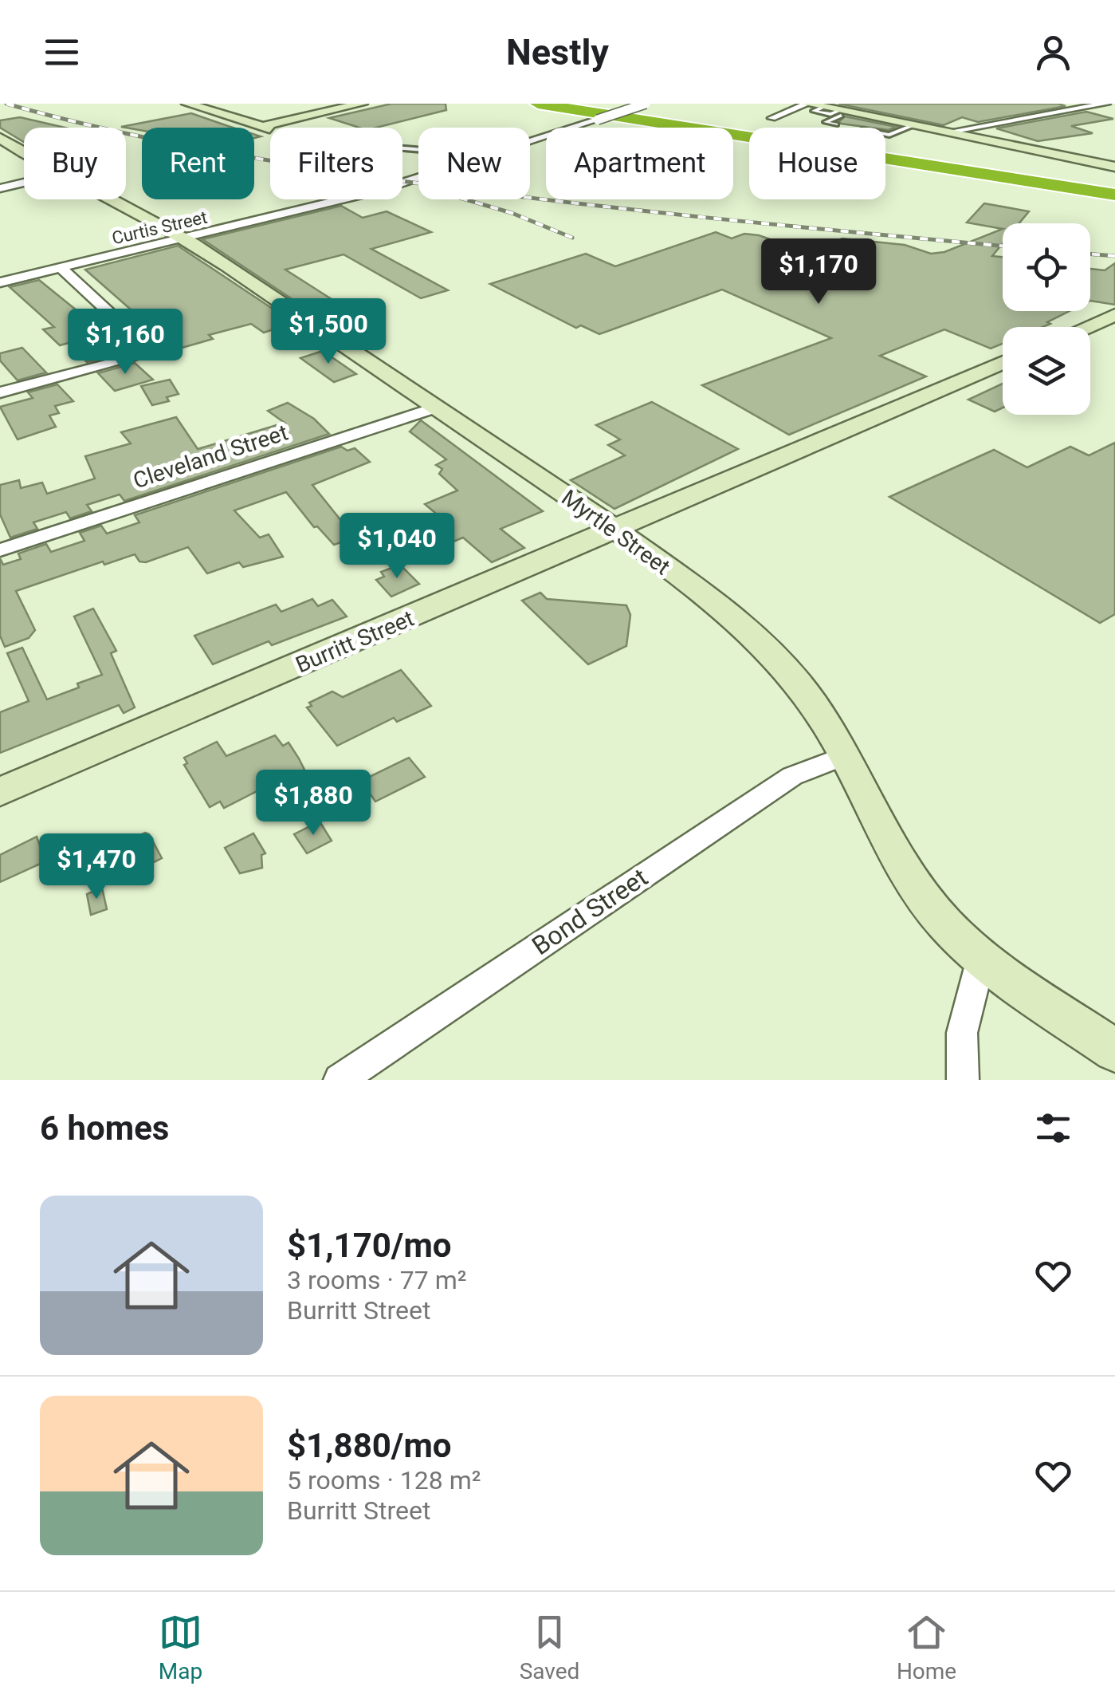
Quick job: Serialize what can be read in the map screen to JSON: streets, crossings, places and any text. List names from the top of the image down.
{
  "streets": {
    "street": [
      "Curtis Street",
      "Cleveland Street",
      "Myrtle Street",
      "Burritt Street",
      "Bond Street"
    ]
  },
  "crossings": [
    ["Curtis Street", "Myrtle Street"],
    ["Cleveland Street", "Myrtle Street"],
    ["Myrtle Street", "Burritt Street"],
    ["Myrtle Street", "Bond Street"]
  ],
  "page": {
    "header": "Nestly",
    "chip": [
      "Buy",
      "Rent",
      "Filters",
      "New",
      "Apartment",
      "House"
    ],
    "price": [
      "$1,170",
      "$1,500",
      "$1,160",
      "$1,040",
      "$1,880",
      "$1,470"
    ],
    "heading": "6 homes",
    "list": [
      {
        "name": "$1,170/mo",
        "note": "3 rooms · 77 m² · Burritt Street"
      },
      {
        "name": "$1,880/mo",
        "note": "5 rooms · 128 m² · Burritt Street"
      }
    ],
    "tabs": ["Map", "Saved", "Home"]
  }
}
